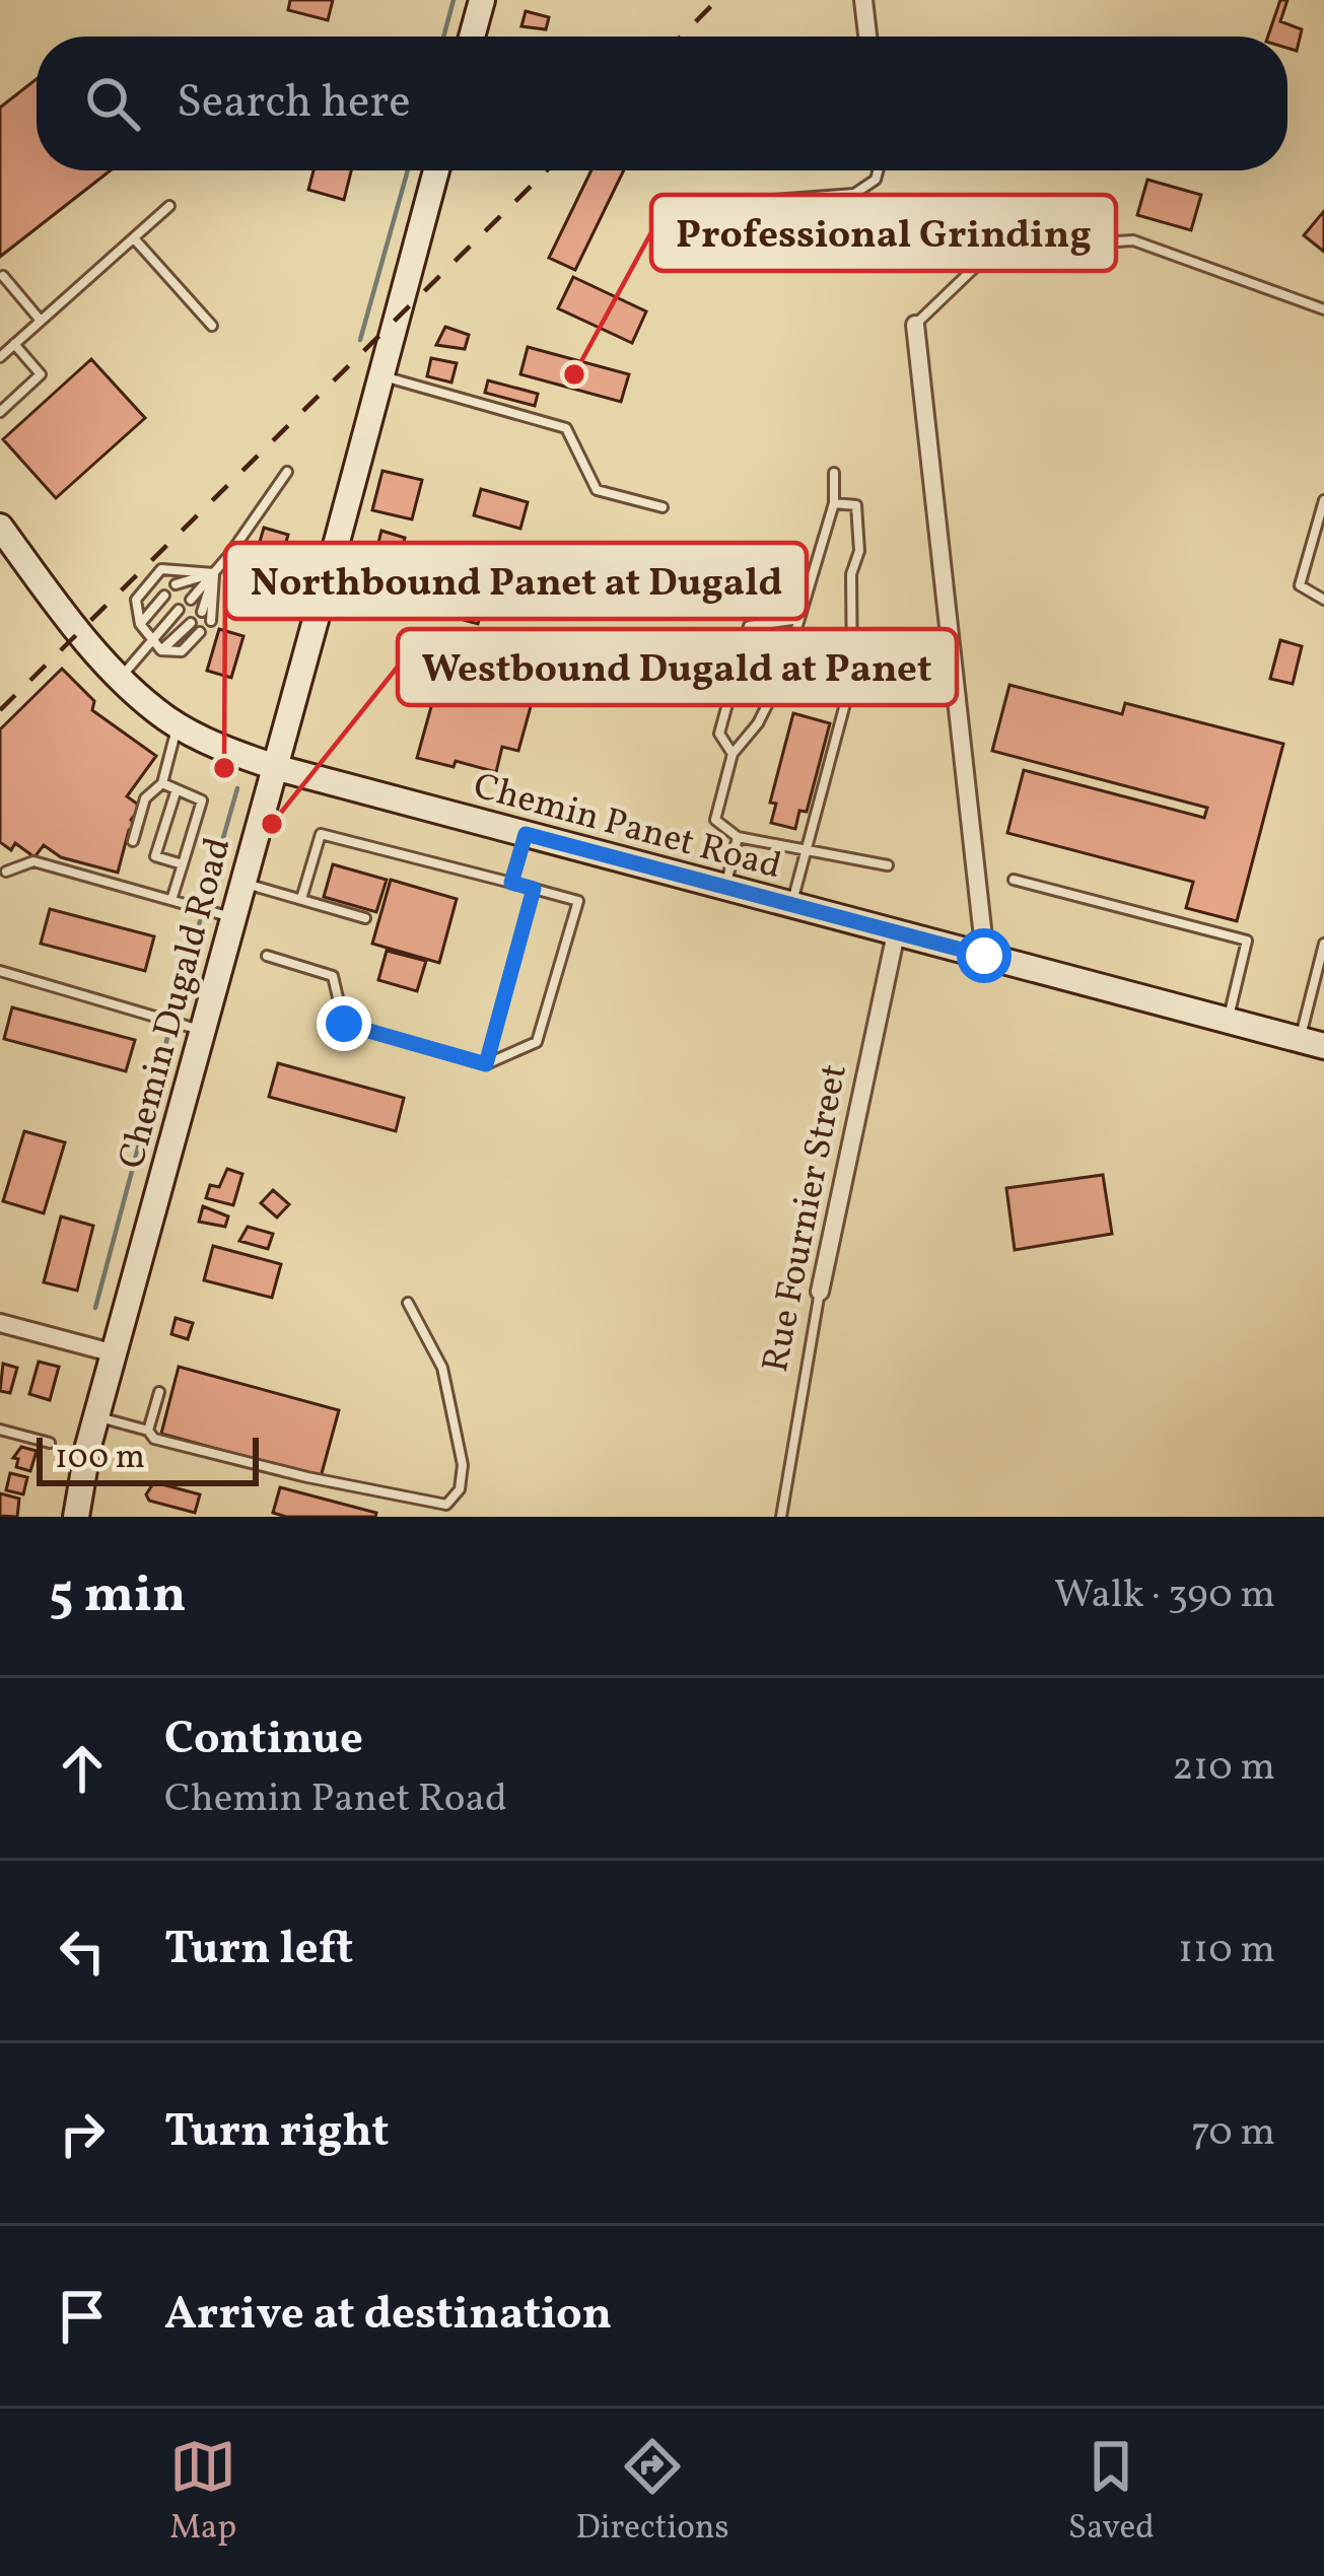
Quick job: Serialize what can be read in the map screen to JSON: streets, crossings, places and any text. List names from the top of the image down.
{
  "streets": {
    "street": ["Chemin Panet Road", "Chemin Dugald Road", "Rue Fournier Street"]
  },
  "crossings": [
    ["Chemin Panet Road", "Chemin Dugald Road"],
    ["Chemin Panet Road", "Rue Fournier Street"]
  ],
  "places": ["Professional Grinding", "Northbound Panet at Dugald", "Westbound Dugald at Panet"],
  "scale_bar": "100 m",
  "page": {
    "search": "Search here",
    "scale": "100 m",
    "heading": ["5 min", "Walk · 390 m"],
    "list": [
      ["Continue", "Chemin Panet Road", "210 m"],
      ["Turn left", "110 m"],
      ["Turn right", "70 m"],
      "Arrive at destination"
    ],
    "nav": ["Map", "Directions", "Saved"]
  }
}
